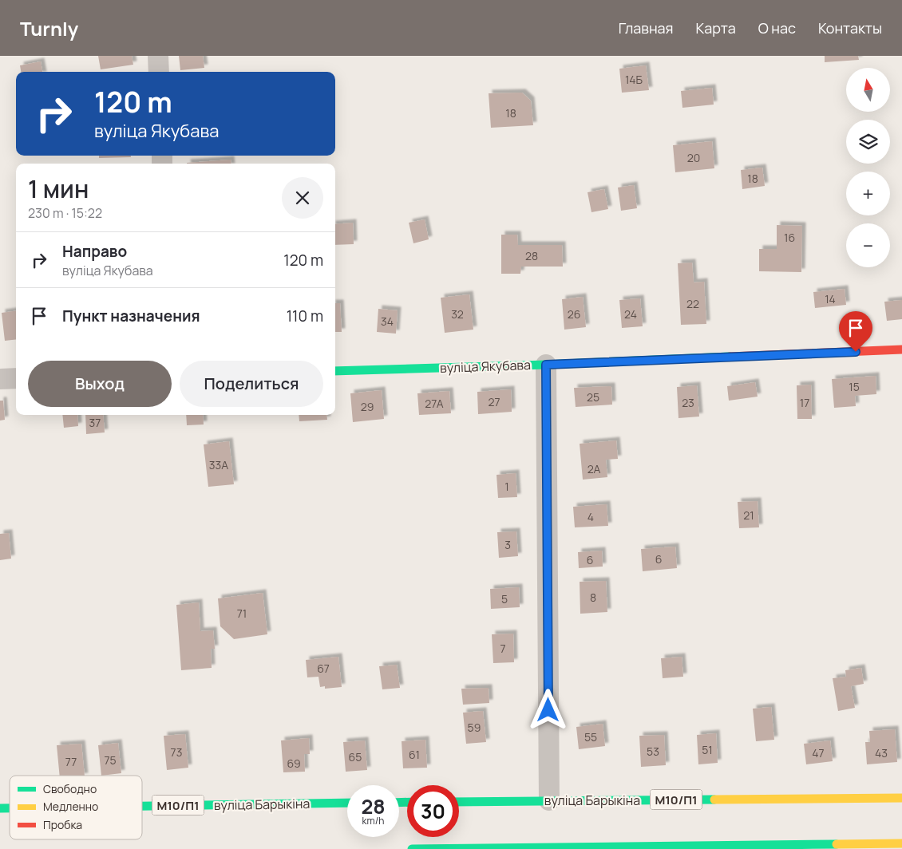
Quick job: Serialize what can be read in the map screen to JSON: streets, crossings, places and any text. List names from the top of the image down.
{
  "streets": {
    "main road": ["вуліца Якубава", "М10/П1", "вуліца Барыкіна"]
  },
  "house_numbers": [
    "14Б",
    "18",
    "20",
    "18",
    "16",
    "28",
    "14",
    "22",
    "32",
    "26",
    "24",
    "34",
    "15",
    "25",
    "27",
    "23",
    "17",
    "27А",
    "29",
    "37",
    "33А",
    "2А",
    "1",
    "21",
    "4",
    "3",
    "6",
    "6",
    "8",
    "5",
    "71",
    "7",
    "67",
    "59",
    "55",
    "51",
    "53",
    "73",
    "47",
    "43",
    "61",
    "65",
    "75",
    "77",
    "69"
  ],
  "legend": ["Свободно", "Медленно", "Пробка"],
  "north": "top",
  "page": {
    "header": "Turnly",
    "nav": [
      "Главная",
      "Карта",
      "О нас",
      "Контакты"
    ],
    "map_buttons": ["+", "−"],
    "turn": ["120 m", "вуліца Якубава"],
    "heading": ["1 мин", "230 m · 15:22"],
    "list": [
      {
        "name": "Направо",
        "note": "вуліца Якубава",
        "value": "120 m"
      },
      {
        "name": "Пункт назначения",
        "value": "110 m"
      }
    ],
    "buttons": ["Выход", "Поделиться"],
    "speed": "28 km/h",
    "limit": "30"
  }
}
